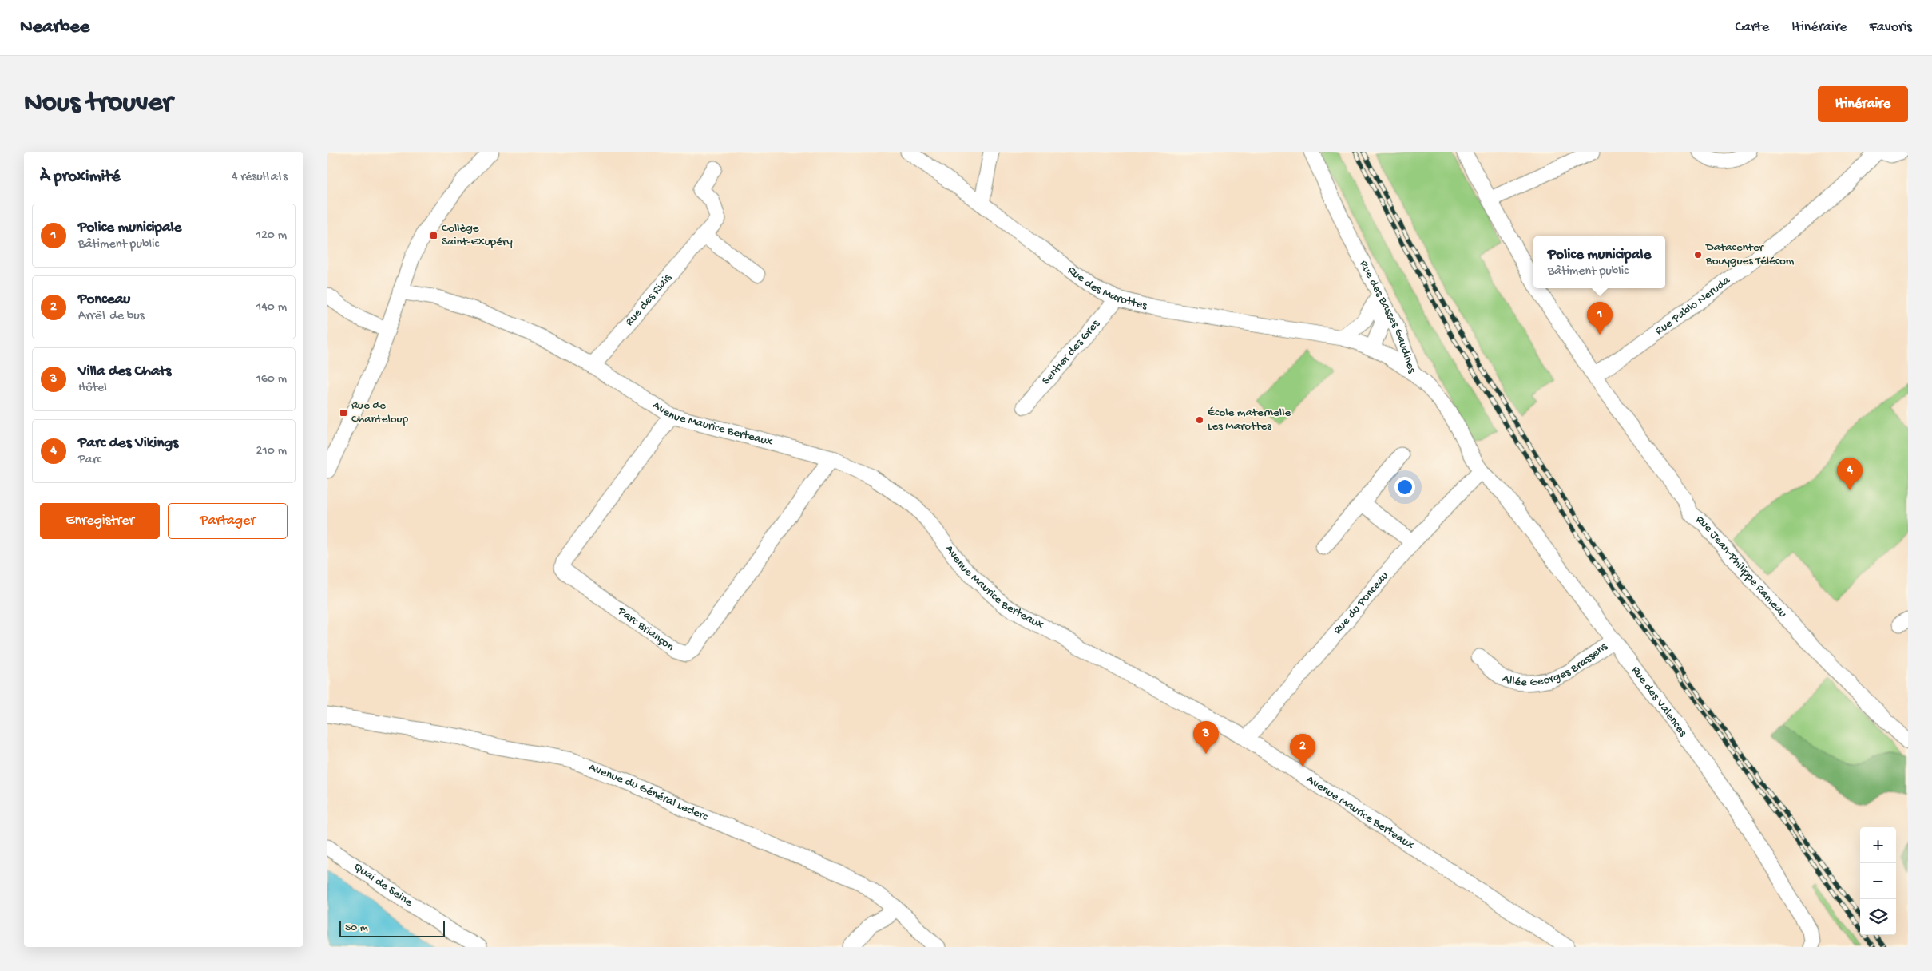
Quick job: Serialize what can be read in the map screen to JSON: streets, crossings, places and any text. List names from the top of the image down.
{
  "streets": {
    "street": [
      "Rue des Marottes",
      "Rue des Riais",
      "Rue Pablo Neruda",
      "Rue des Basses Gaudines",
      "Sentier des Gres",
      "Avenue Maurice Berteaux",
      "Rue Jean-Philippe Rameau",
      "Rue du Ponceau",
      "Parc Briançon",
      "Allée Georges Brassens",
      "Rue des Valences",
      "Avenue du Général Leclerc",
      "Quai de Seine"
    ]
  },
  "crossings": [
    ["Rue des Marottes", "Rue des Basses Gaudines"],
    ["Rue des Marottes", "Sentier des Gres"],
    ["Rue des Riais", "Avenue Maurice Berteaux"],
    ["Rue Pablo Neruda", "Rue Jean-Philippe Rameau"],
    ["Rue des Basses Gaudines", "Rue du Ponceau"],
    ["Rue des Basses Gaudines", "Rue des Valences"],
    ["Avenue Maurice Berteaux", "Rue du Ponceau"],
    ["Avenue Maurice Berteaux", "Parc Briançon"],
    ["Rue du Ponceau", "Rue des Valences"],
    ["Allée Georges Brassens", "Rue des Valences"]
  ],
  "places": {
    "transit": ["Collège Saint-Exupéry", "Rue de Chanteloup"],
    "other": ["Datacenter Bouygues Télécom", "École maternelle Les Marottes"]
  },
  "scale_bar": "50 m",
  "page": {
    "header": "Nearbee",
    "nav": ["Carte", "Itinéraire", "Favoris"],
    "buttons": [
      "Itinéraire",
      ["Enregistrer", "Partager"]
    ],
    "title": "Nous trouver",
    "heading": ["À proximité", "4 résultats"],
    "list": [
      {
        "mark": "1",
        "name": "Police municipale",
        "note": "Bâtiment public",
        "value": "120 m"
      },
      {
        "mark": "2",
        "name": "Ponceau",
        "note": "Arrêt de bus",
        "value": "140 m"
      },
      {
        "mark": "3",
        "name": "Villa des Chats",
        "note": "Hôtel",
        "value": "160 m"
      },
      {
        "mark": "4",
        "name": "Parc des Vikings",
        "note": "Parc",
        "value": "210 m"
      }
    ],
    "popup": ["Police municipale", "Bâtiment public"],
    "pins": [
      "1",
      "4",
      "3",
      "2"
    ],
    "map_buttons": ["+", "−"],
    "scale": "50 m"
  }
}
